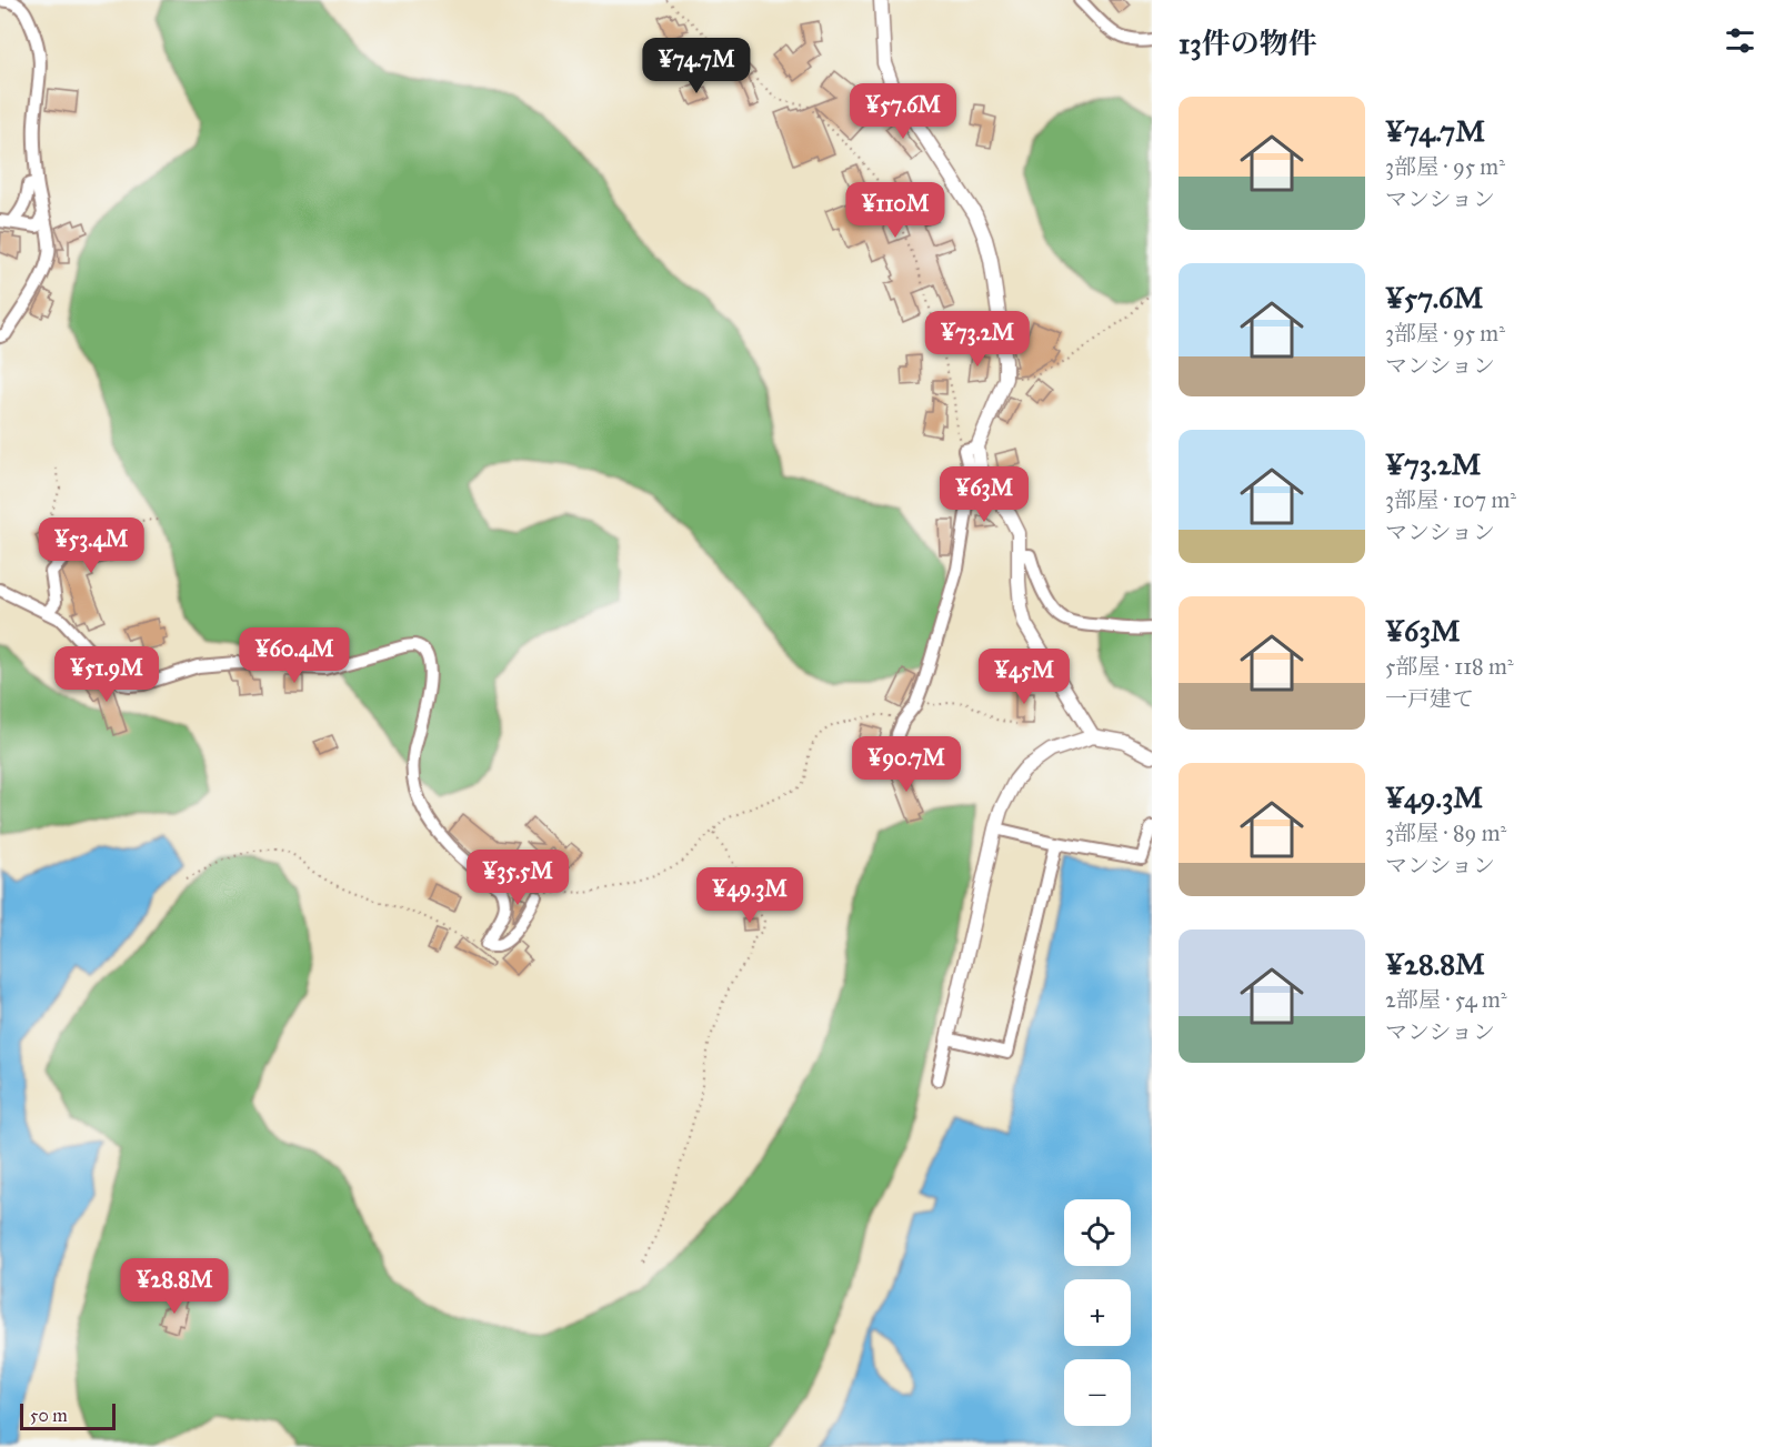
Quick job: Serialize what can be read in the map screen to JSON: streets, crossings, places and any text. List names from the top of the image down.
{
  "scale_bar": "50 m",
  "page": {
    "heading": "13件の物件",
    "price": [
      "¥74.7M",
      "¥57.6M",
      "¥110M",
      "¥73.2M",
      "¥63M",
      "¥53.4M",
      "¥60.4M",
      "¥51.9M",
      "¥45M",
      "¥90.7M",
      "¥35.5M",
      "¥49.3M",
      "¥28.8M"
    ],
    "list": [
      {
        "name": "¥74.7M",
        "note": "3部屋 · 95 m² · マンション"
      },
      {
        "name": "¥57.6M",
        "note": "3部屋 · 95 m² · マンション"
      },
      {
        "name": "¥73.2M",
        "note": "3部屋 · 107 m² · マンション"
      },
      {
        "name": "¥63M",
        "note": "5部屋 · 118 m² · 一戸建て"
      },
      {
        "name": "¥49.3M",
        "note": "3部屋 · 89 m² · マンション"
      },
      {
        "name": "¥28.8M",
        "note": "2部屋 · 54 m² · マンション"
      }
    ],
    "map_buttons": ["+", "−"],
    "scale": "50 m"
  }
}
